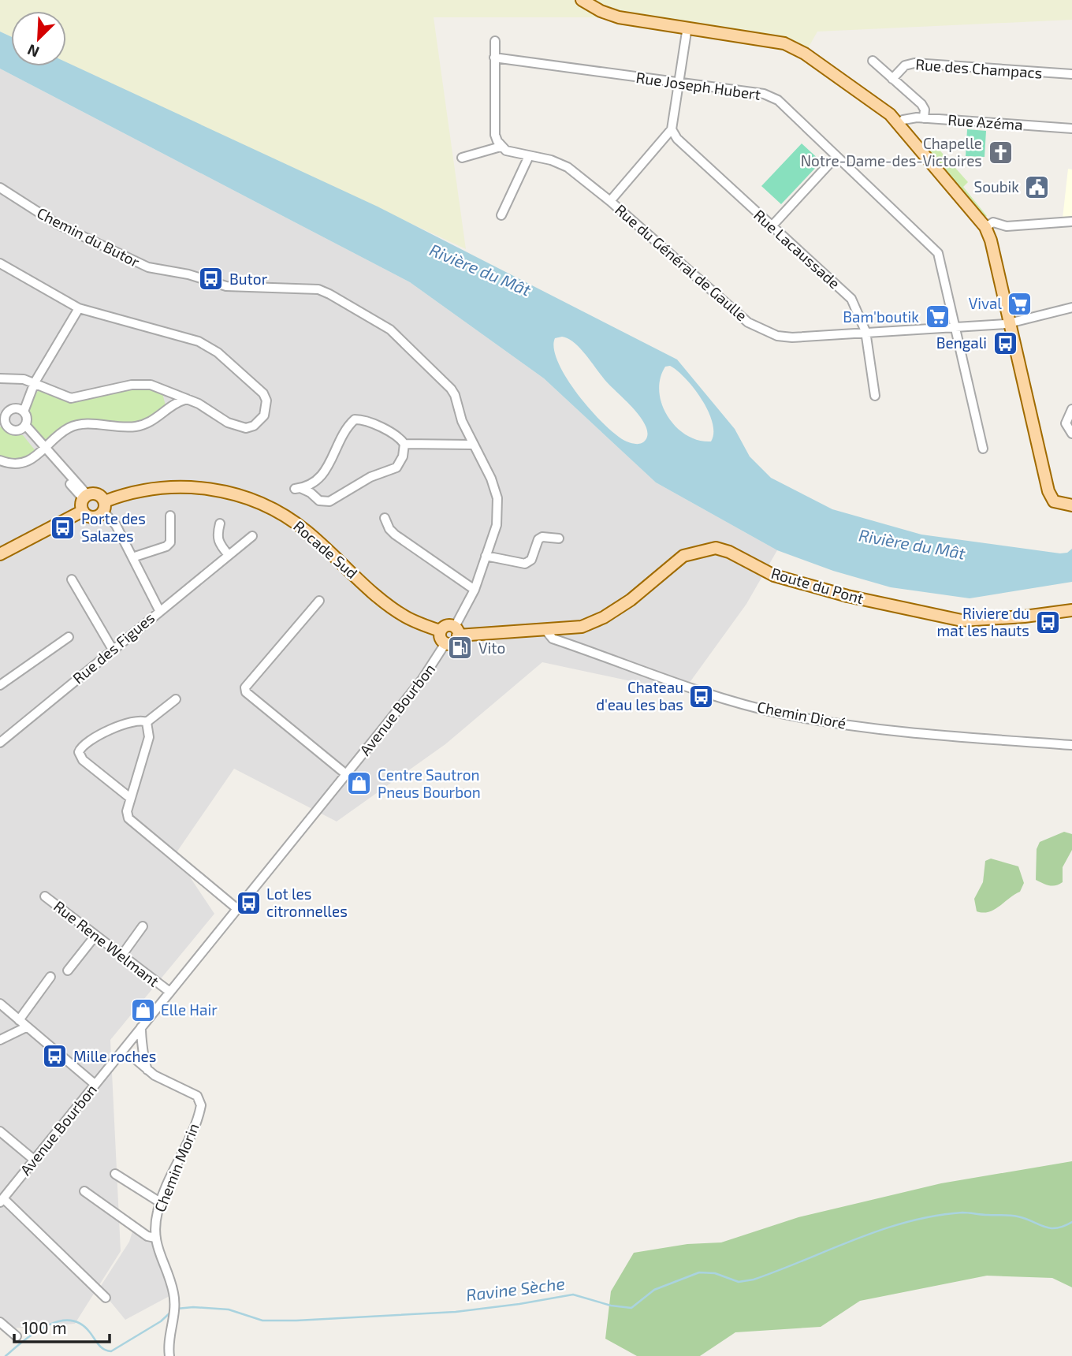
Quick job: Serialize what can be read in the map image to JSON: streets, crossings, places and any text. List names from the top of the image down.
{
  "streets": {
    "main road": ["Rocade Sud", "Route du Pont"],
    "street": [
      "Rue des Champacs",
      "Rue Joseph Hubert",
      "Rue Azéma",
      "Chemin du Butor",
      "Rue Lacaussade",
      "Rue du Général de Gaulle",
      "Rue des Figues",
      "Avenue Bourbon",
      "Chemin Dioré",
      "Rue Rene Welmant",
      "Chemin Morin"
    ]
  },
  "crossings": [
    ["Rue des Champacs", "Rue Azéma"],
    ["Rue Joseph Hubert", "Rue du Général de Gaulle"],
    ["Chemin du Butor", "Rocade Sud"],
    ["Chemin du Butor", "Route du Pont"],
    ["Chemin du Butor", "Avenue Bourbon"],
    ["Rue Lacaussade", "Rue du Général de Gaulle"],
    ["Rocade Sud", "Route du Pont"],
    ["Rocade Sud", "Avenue Bourbon"],
    ["Route du Pont", "Avenue Bourbon"],
    ["Route du Pont", "Chemin Dioré"],
    ["Avenue Bourbon", "Rue Rene Welmant"]
  ],
  "water": ["Rivière du Mât", "Ravine Sèche"],
  "places": {
    "church": ["Chapelle Notre-Dame-des-Victoires"],
    "public building": ["Soubik"],
    "bus stop": [
      "Butor",
      "Bengali",
      "Porte des Salazes",
      "Riviere du mat les hauts",
      "Chateau d'eau les bas",
      "Lot les citronnelles",
      "Mille roches"
    ],
    "supermarket": ["Vival", "Bam'boutik"],
    "fuel station": ["Vito"],
    "shop": ["Centre Sautron Pneus Bourbon", "Elle Hair"]
  },
  "scale_bar": "100 m",
  "north": "bottom left"
}
